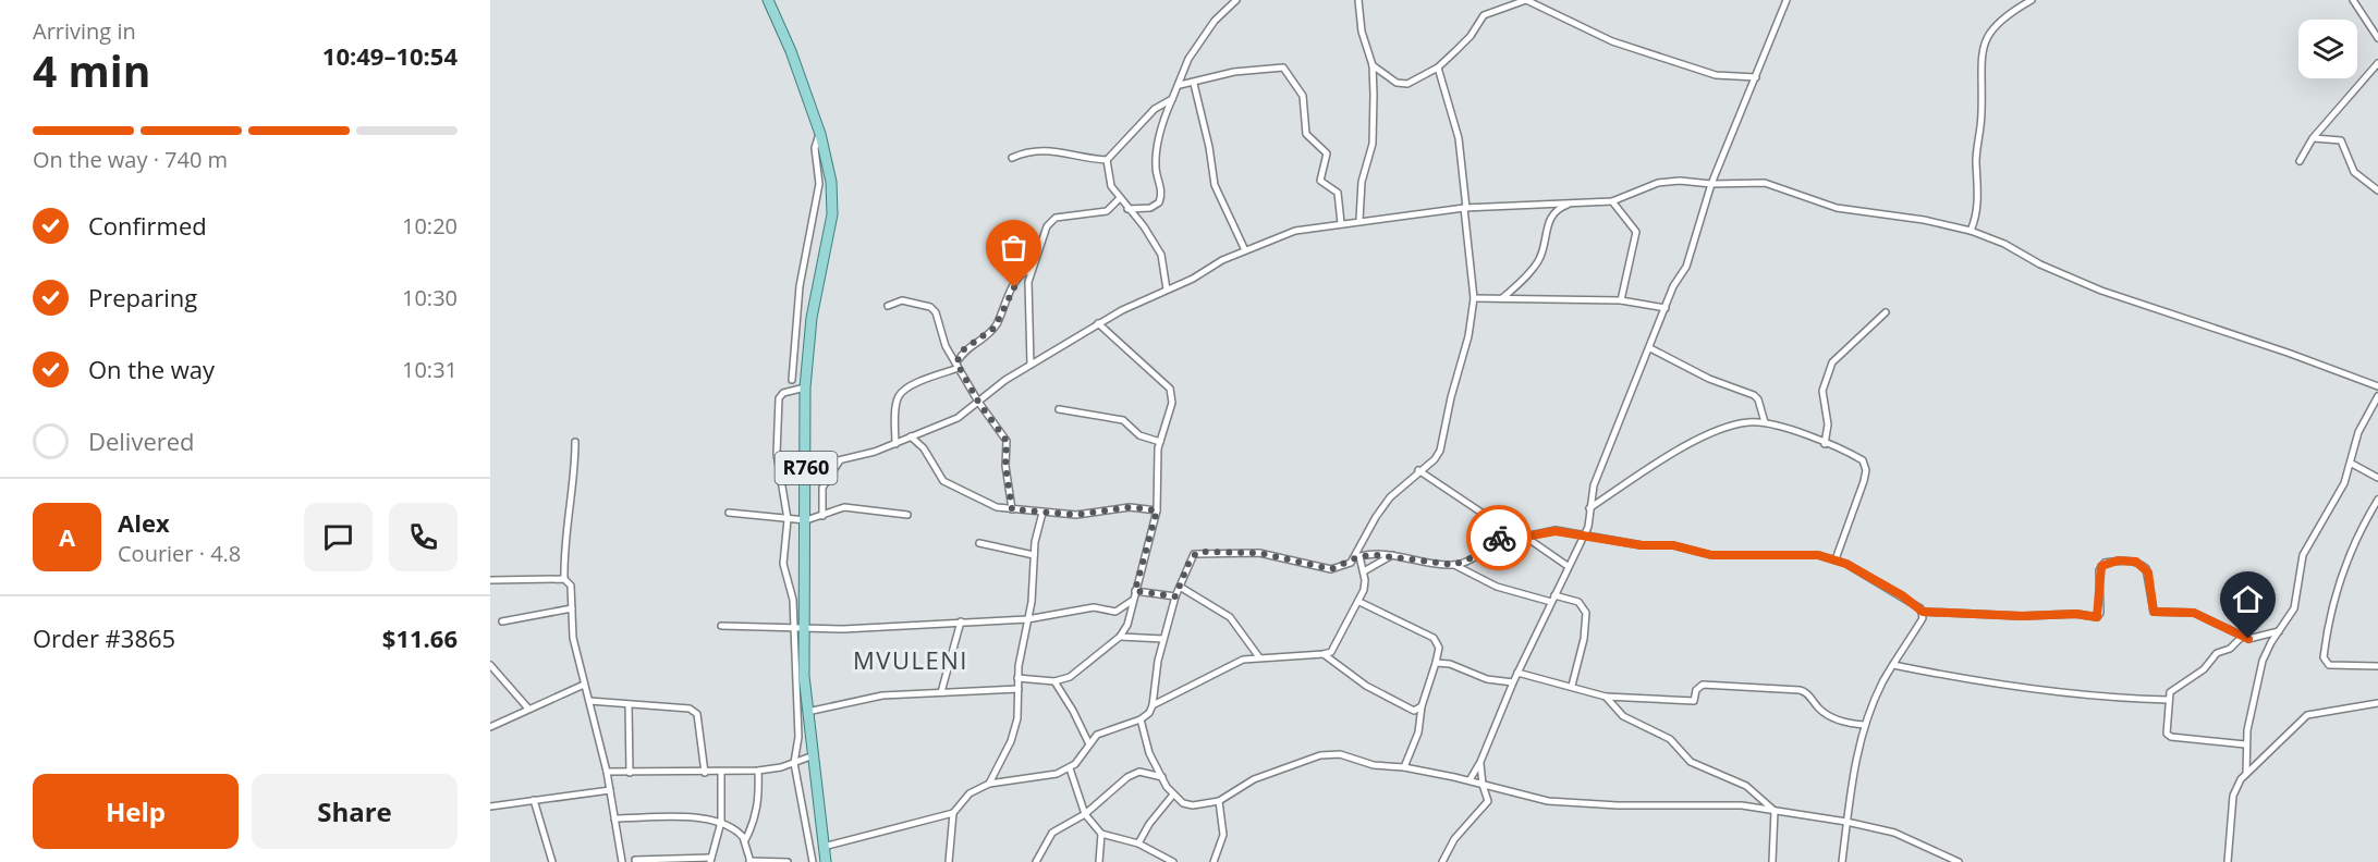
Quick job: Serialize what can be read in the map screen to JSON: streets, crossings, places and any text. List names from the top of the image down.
{
  "streets": {
    "main road": ["R760"]
  },
  "districts": ["MVULENI"],
  "page": {
    "heading": ["4 min", "Arriving in", "10:49–10:54"],
    "panel": [
      "Alex",
      "Courier · 4.8",
      "Order #3865",
      "$11.66"
    ],
    "bar": "On the way · 740 m",
    "list": [
      ["Confirmed", "10:20"],
      ["Preparing", "10:30"],
      ["On the way", "10:31"],
      "Delivered"
    ],
    "round": "A",
    "buttons": ["Help", "Share"]
  }
}
